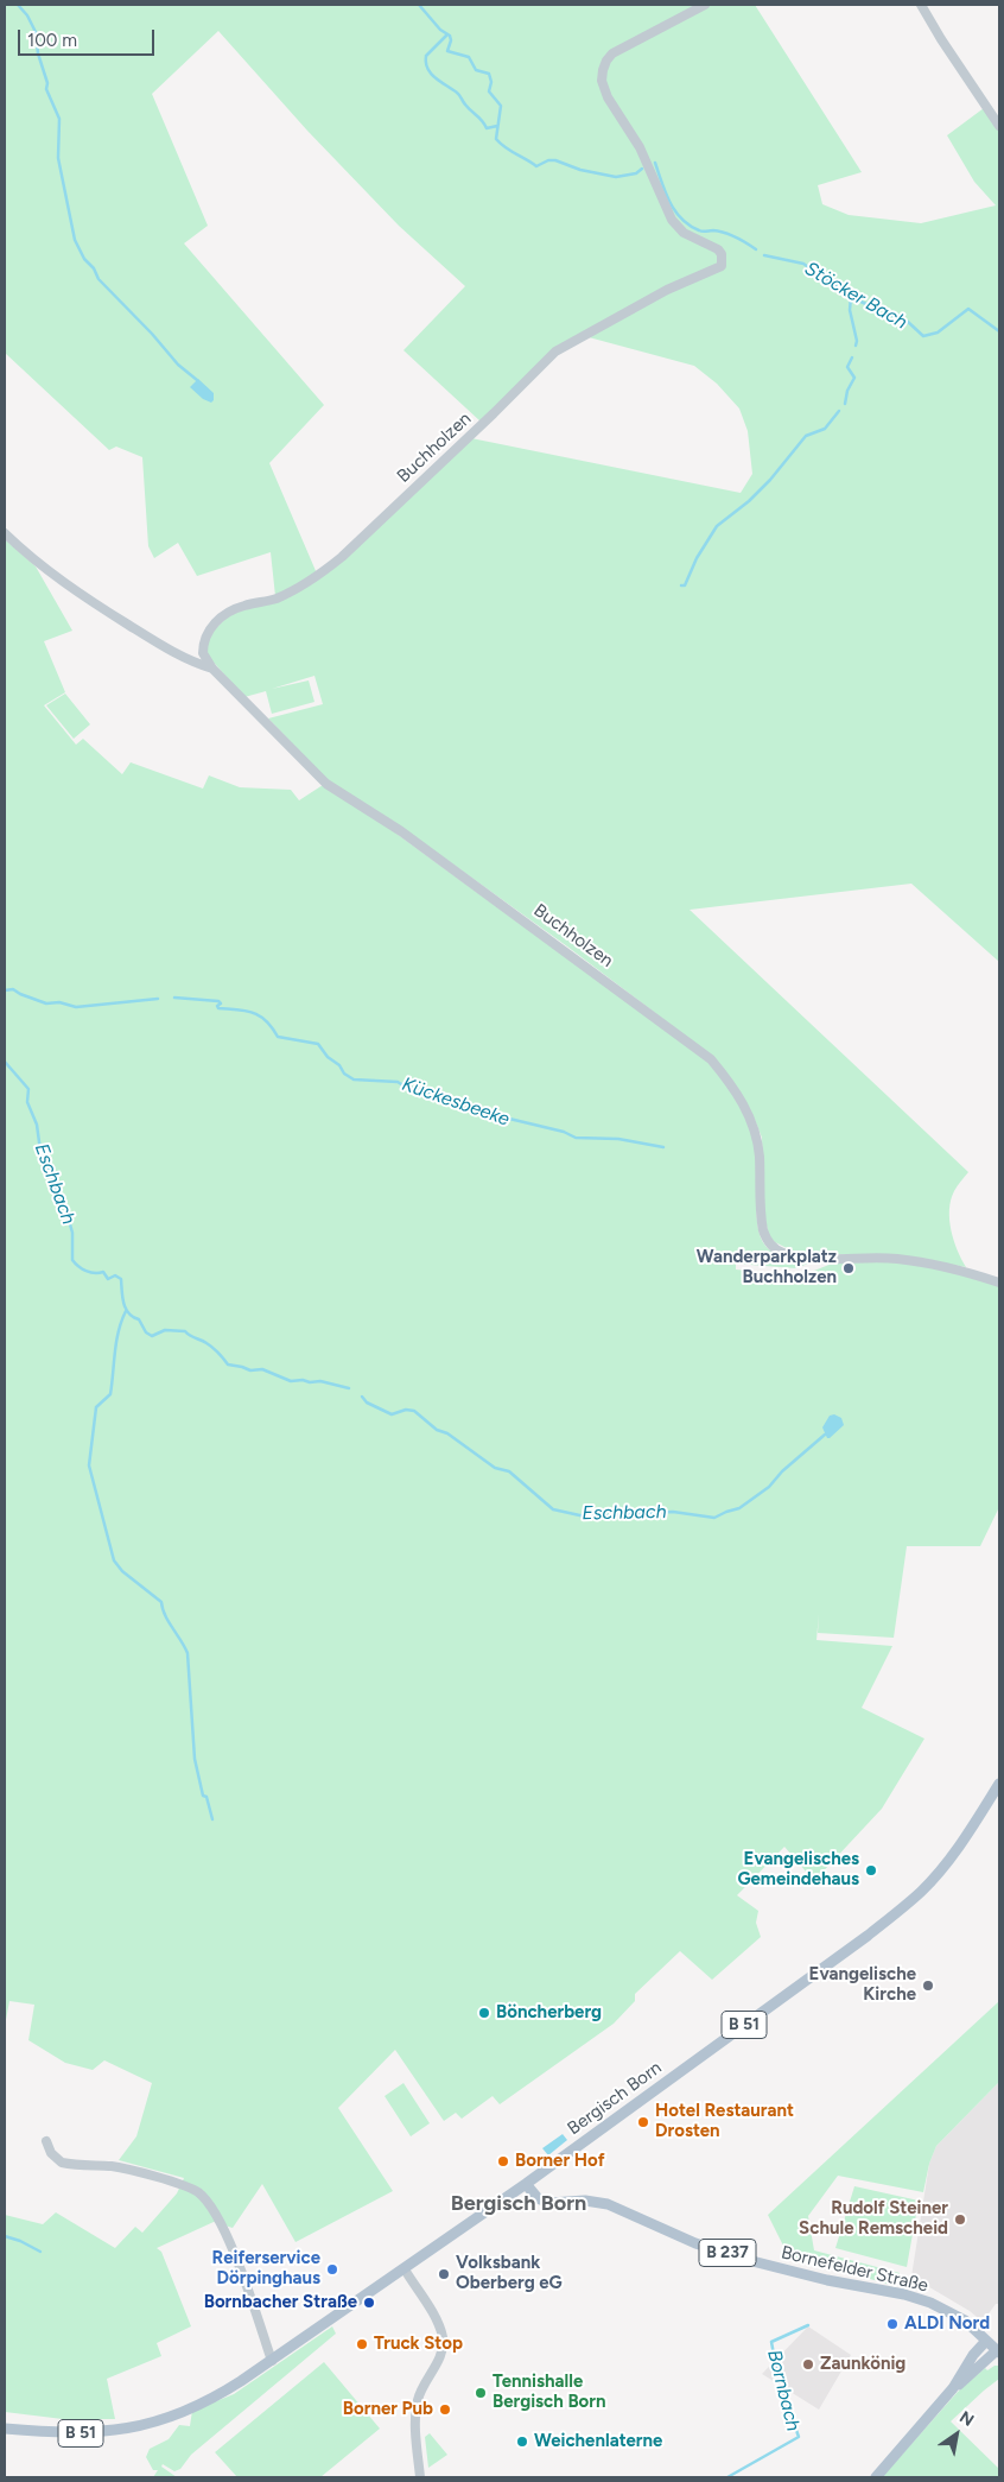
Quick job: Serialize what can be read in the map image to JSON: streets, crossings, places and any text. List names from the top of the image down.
{
  "streets": {
    "main road": [
      "B 51",
      "Bergisch Born",
      "B 237",
      "Bornefelder Straße"
    ],
    "street": ["Buchholzen"]
  },
  "crossings": [
    ["Bergisch Born", "Bornefelder Straße"]
  ],
  "districts": ["Bergisch Born"],
  "water": [
    "Stöcker Bach",
    "Kückesbeeke",
    "Eschbach",
    "Bornbach"
  ],
  "places": [
    "Wanderparkplatz Buchholzen",
    "Evangelisches Gemeindehaus",
    "Evangelische Kirche",
    "Böncherberg",
    "Hotel Restaurant Drosten",
    "Borner Hof",
    "Rudolf Steiner Schule Remscheid",
    "Reiferservice Dörpinghaus",
    "Volksbank Oberberg eG",
    "Bornbacher Straße",
    "ALDI Nord",
    "Truck Stop",
    "Zaunkönig",
    "Tennishalle Bergisch Born",
    "Borner Pub",
    "Weichenlaterne"
  ],
  "scale_bar": "100 m",
  "north": "top right"
}
